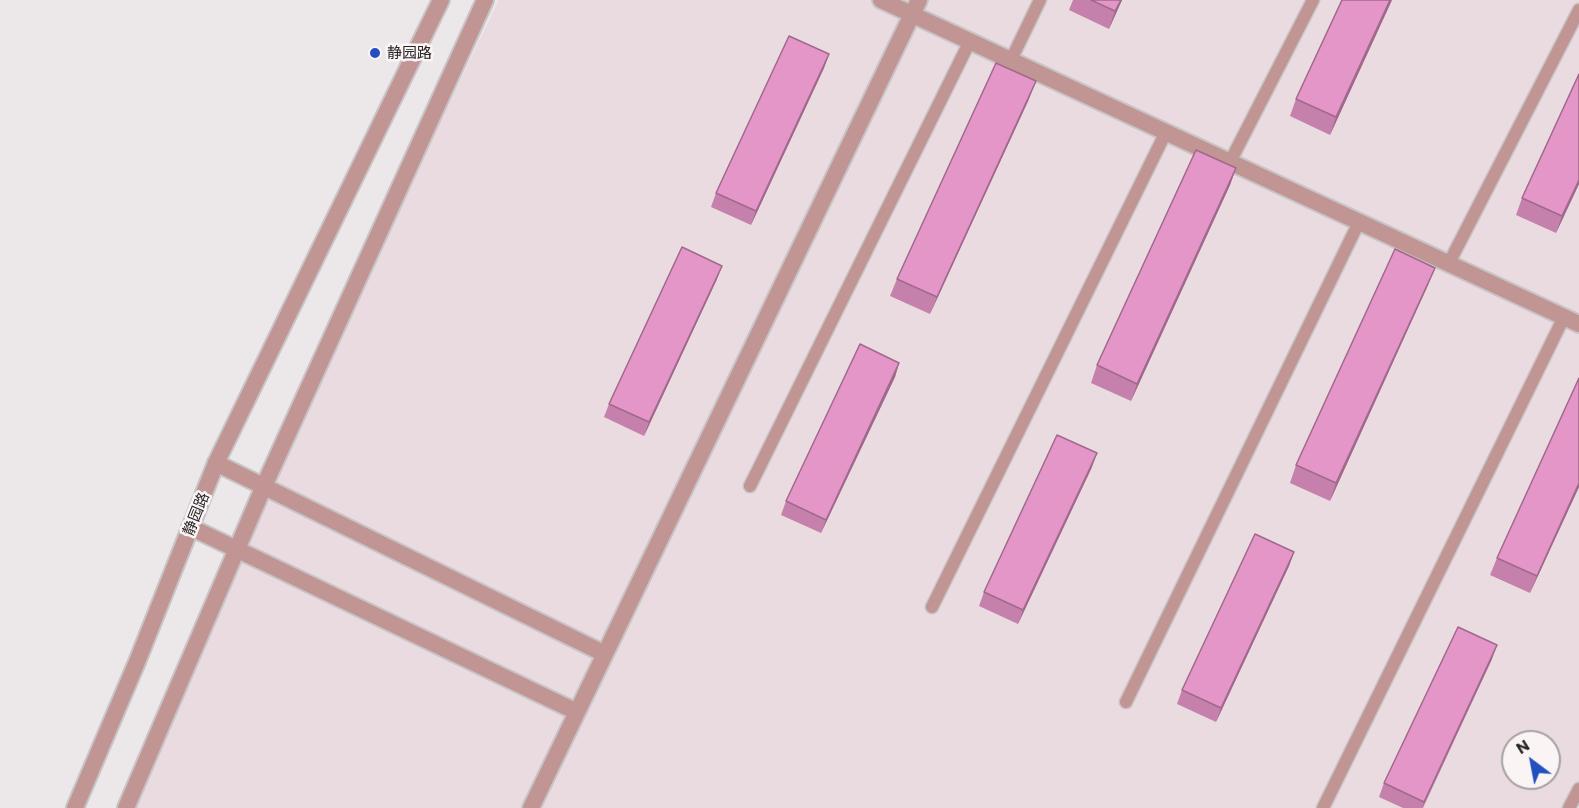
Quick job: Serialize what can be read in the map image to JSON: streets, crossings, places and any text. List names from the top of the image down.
{
  "streets": {
    "street": ["静园路"]
  },
  "places": ["静园路"],
  "north": "top left"
}
